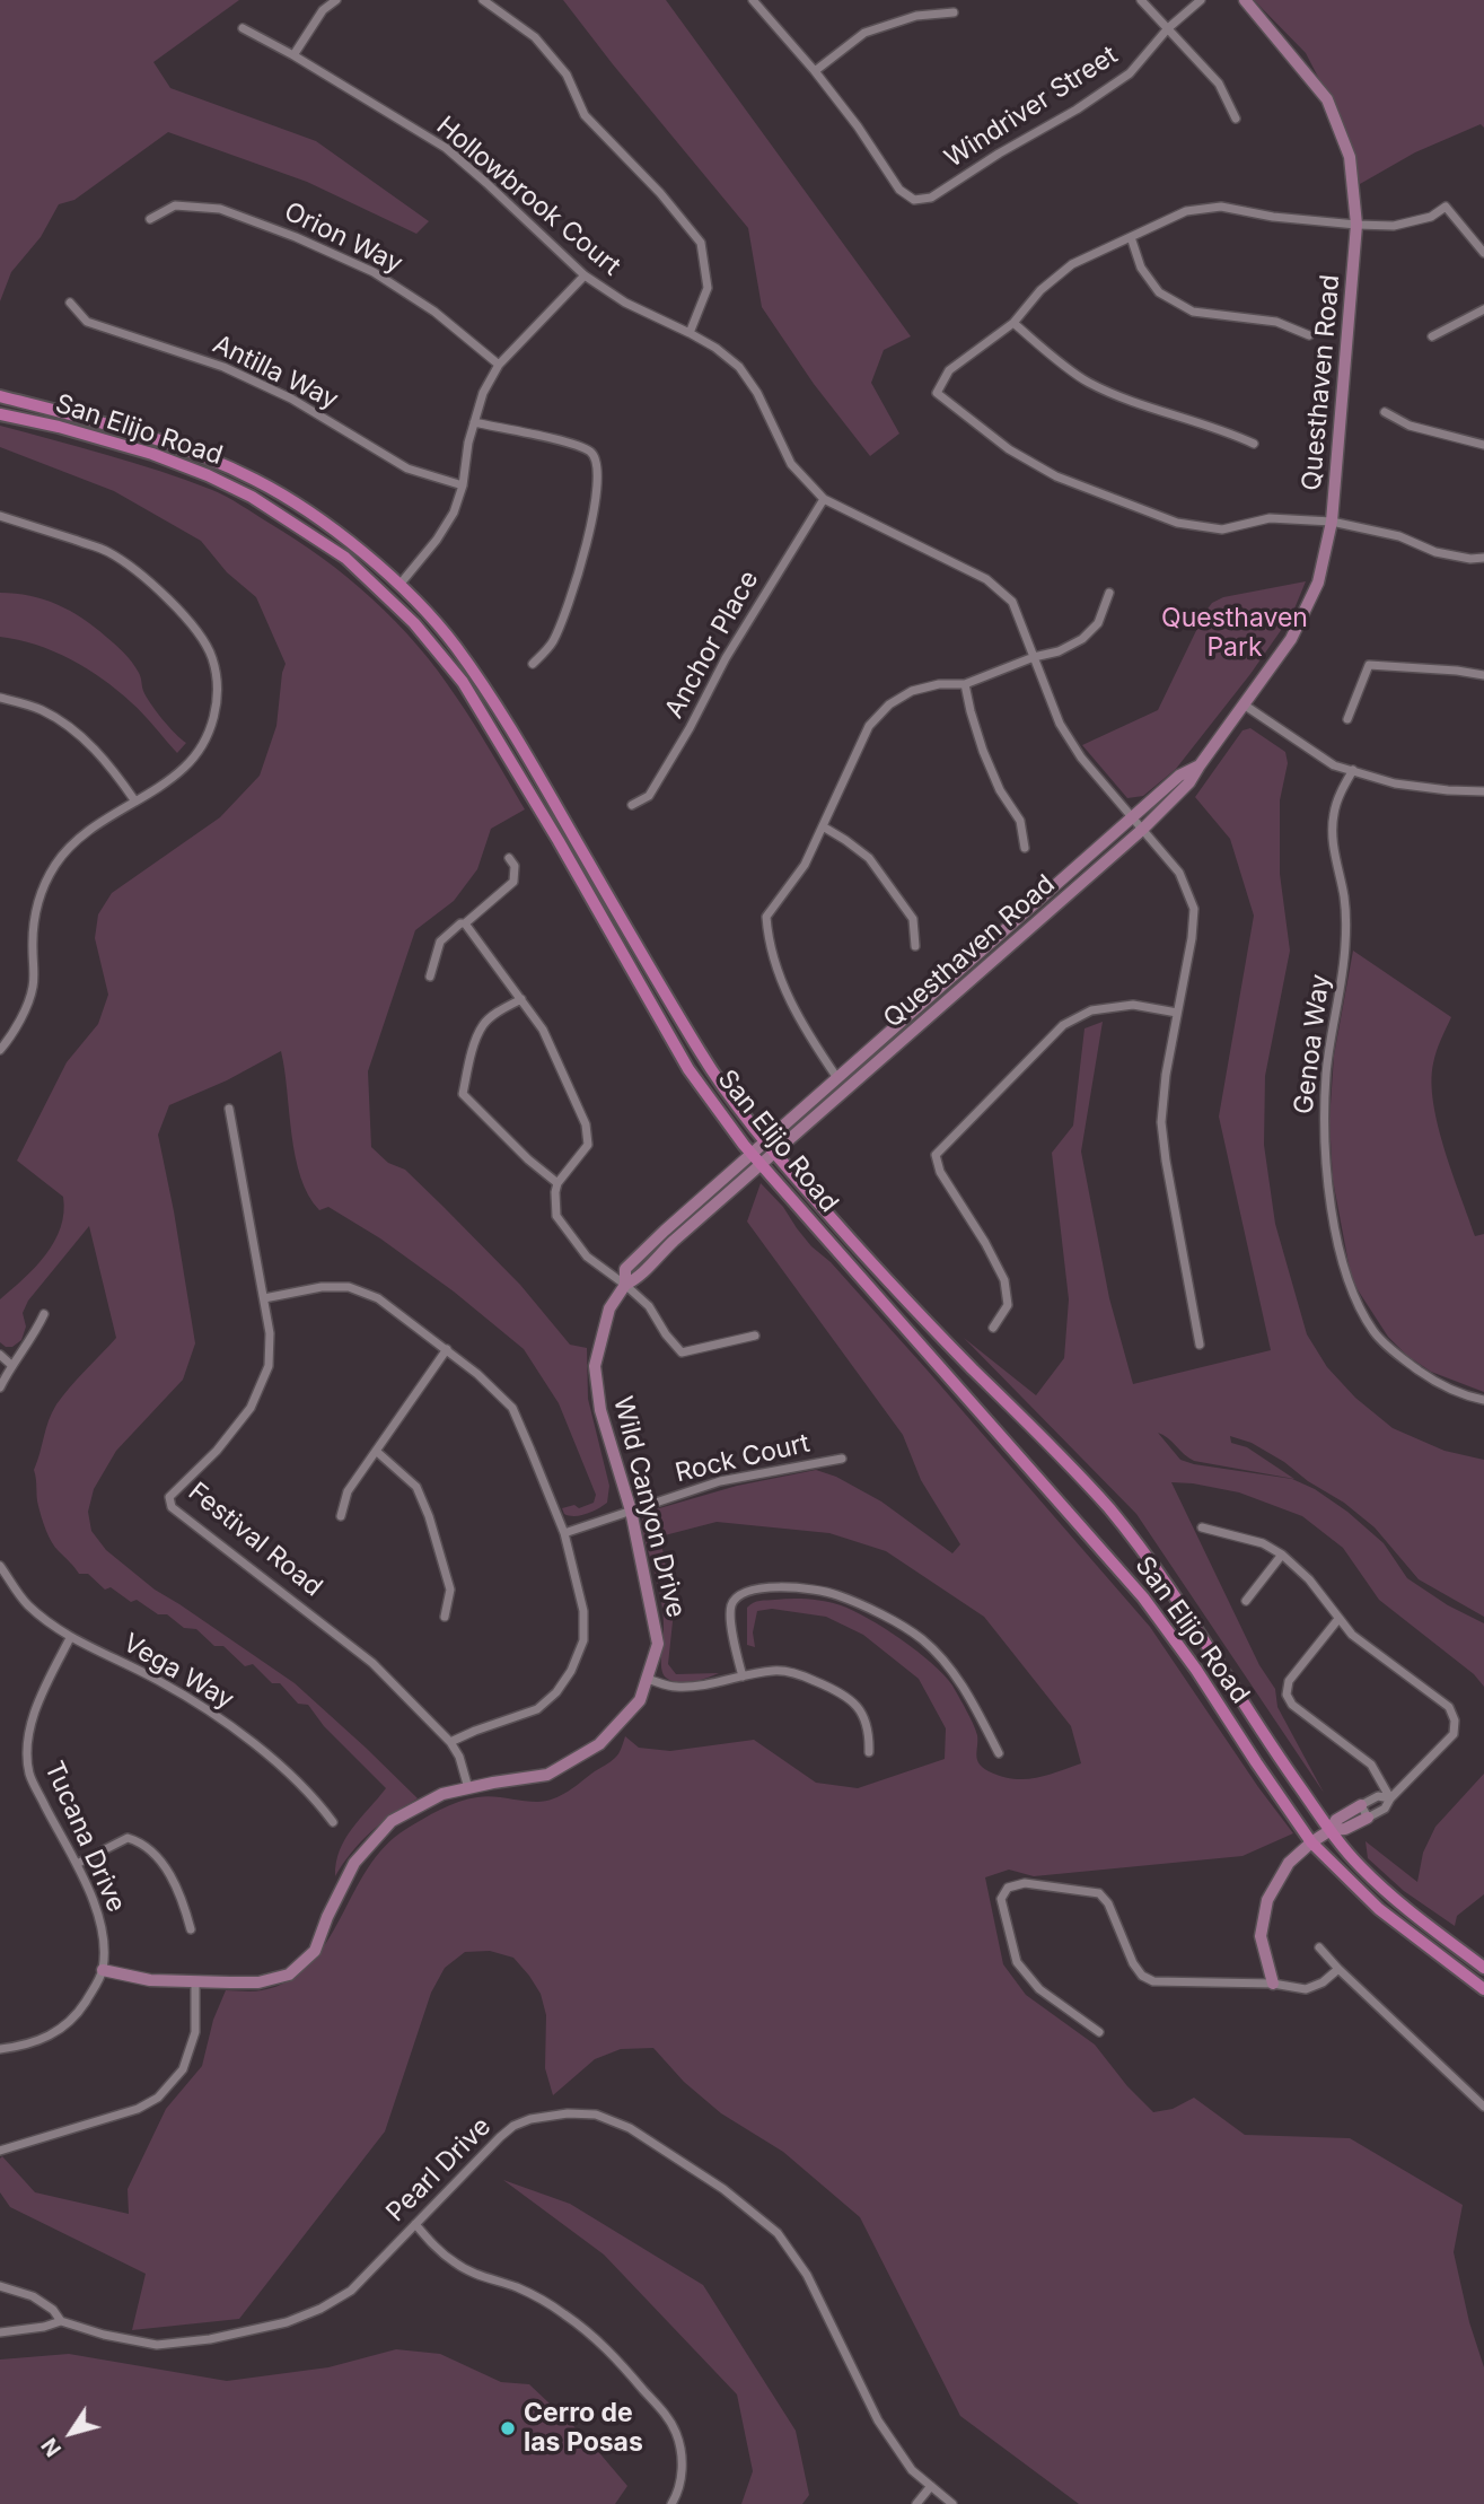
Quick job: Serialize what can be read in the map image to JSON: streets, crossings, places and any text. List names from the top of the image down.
{
  "streets": {
    "main road": ["San Elijo Road"],
    "street": [
      "Windriver Street",
      "Hollowbrook Court",
      "Orion Way",
      "Antilla Way",
      "Questhaven Road",
      "Anchor Place",
      "Genoa Way",
      "Rock Court",
      "Wild Canyon Drive",
      "Festival Road",
      "Vega Way",
      "Tucana Drive",
      "Pearl Drive"
    ]
  },
  "crossings": [
    ["Hollowbrook Court", "Questhaven Road"],
    ["Hollowbrook Court", "Anchor Place"],
    ["Questhaven Road", "San Elijo Road"],
    ["Questhaven Road", "Wild Canyon Drive"],
    ["San Elijo Road", "Wild Canyon Drive"],
    ["Rock Court", "Wild Canyon Drive"],
    ["Wild Canyon Drive", "Festival Road"],
    ["Wild Canyon Drive", "Tucana Drive"],
    ["Vega Way", "Tucana Drive"]
  ],
  "parks": ["Questhaven Park"],
  "places": ["Cerro de las Posas"],
  "north": "bottom left"
}
